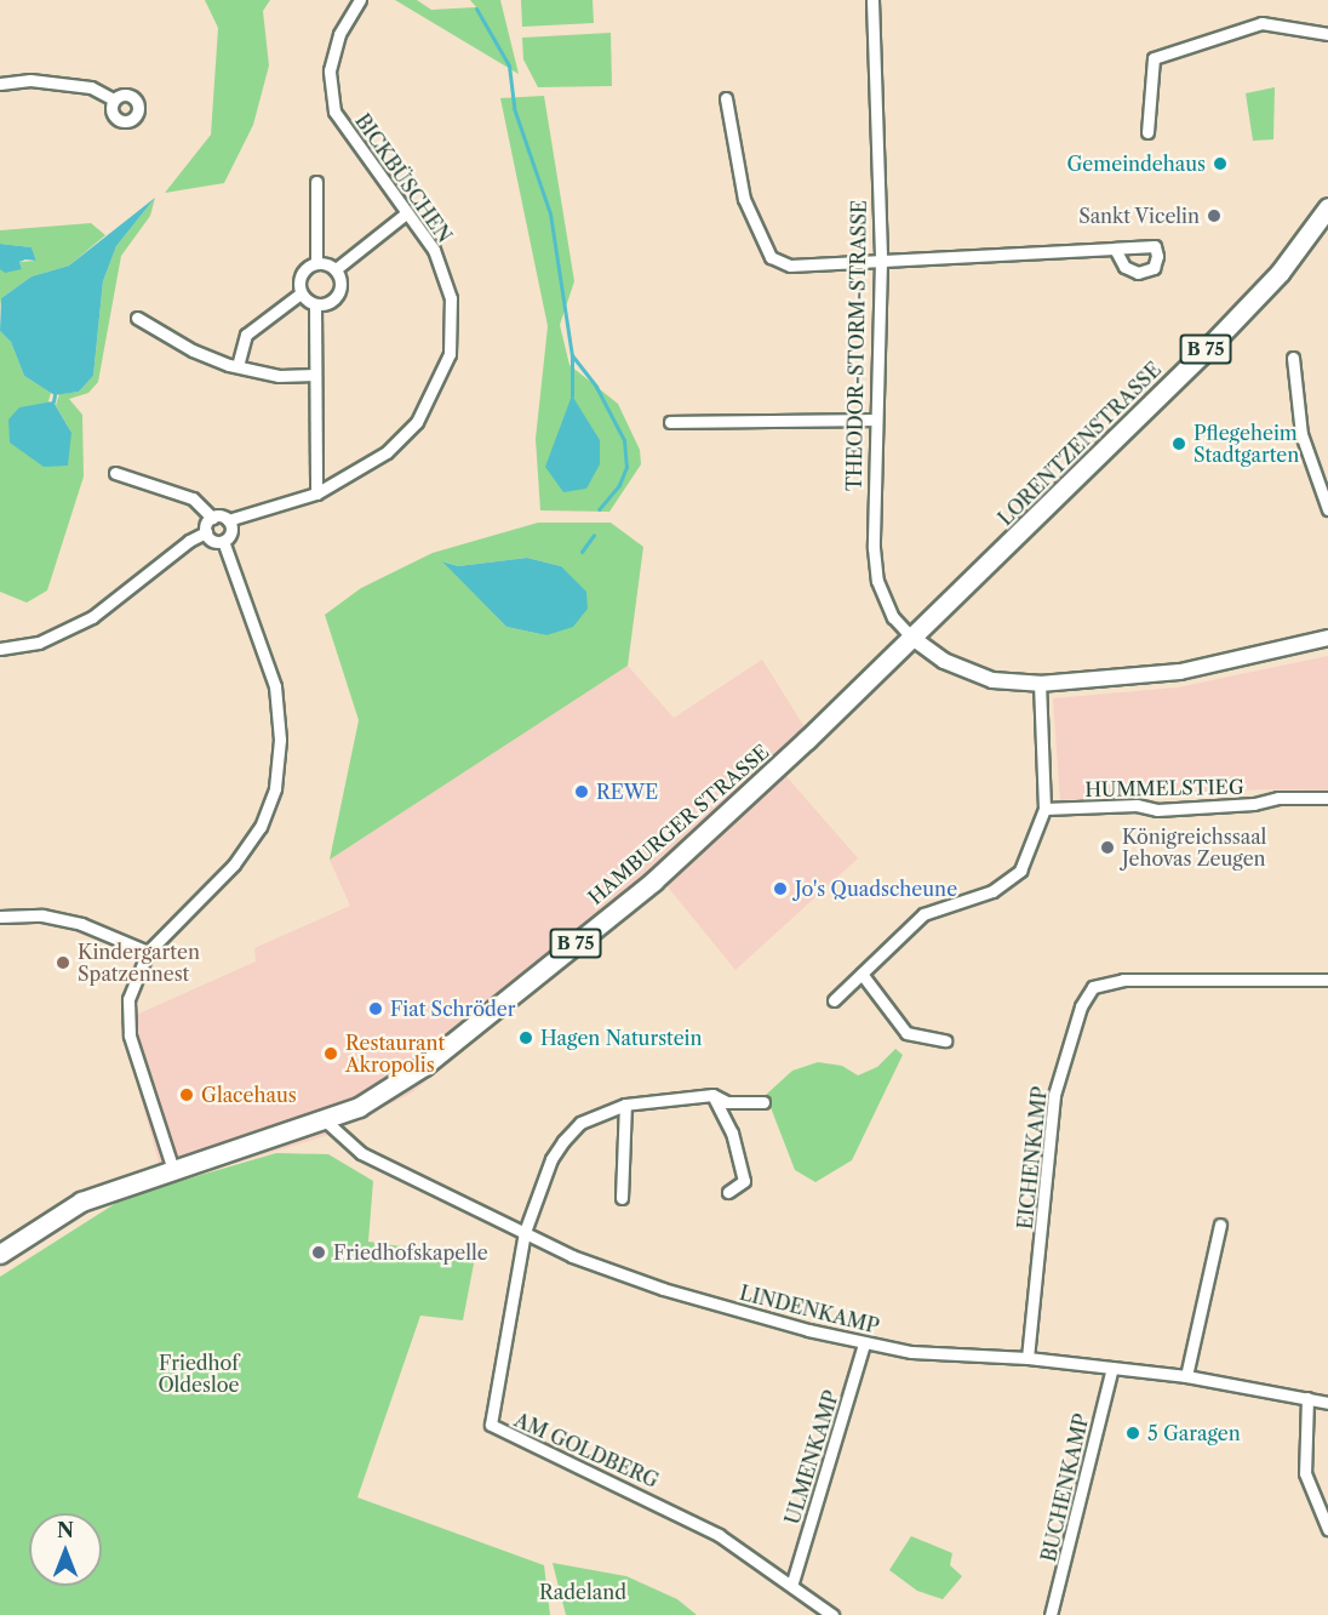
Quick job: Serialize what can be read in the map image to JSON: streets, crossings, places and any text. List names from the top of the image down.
{
  "streets": {
    "main road": ["B 75", "LORENTZENSTRASSE", "HAMBURGER STRASSE"],
    "street": [
      "BICKBÜSCHEN",
      "THEODOR-STORM-STRASSE",
      "HUMMELSTIEG",
      "EICHENKAMP",
      "LINDENKAMP",
      "AM GOLDBERG",
      "ULMENKAMP",
      "BUCHENKAMP"
    ]
  },
  "crossings": [
    ["THEODOR-STORM-STRASSE", "LORENTZENSTRASSE"],
    ["THEODOR-STORM-STRASSE", "HAMBURGER STRASSE"],
    ["LORENTZENSTRASSE", "HAMBURGER STRASSE"],
    ["HAMBURGER STRASSE", "LINDENKAMP"],
    ["EICHENKAMP", "LINDENKAMP"],
    ["LINDENKAMP", "AM GOLDBERG"],
    ["LINDENKAMP", "ULMENKAMP"],
    ["LINDENKAMP", "BUCHENKAMP"],
    ["AM GOLDBERG", "ULMENKAMP"]
  ],
  "parks": ["Friedhof Oldesloe", "Radeland"],
  "places": [
    "Gemeindehaus",
    "Sankt Vicelin",
    "Pflegeheim Stadtgarten",
    "REWE",
    "Königreichssaal Jehovas Zeugen",
    "Jo's Quadscheune",
    "Kindergarten Spatzennest",
    "Fiat Schröder",
    "Hagen Naturstein",
    "Restaurant Akropolis",
    "Glacehaus",
    "Friedhofskapelle",
    "5 Garagen"
  ],
  "north": "top"
}
